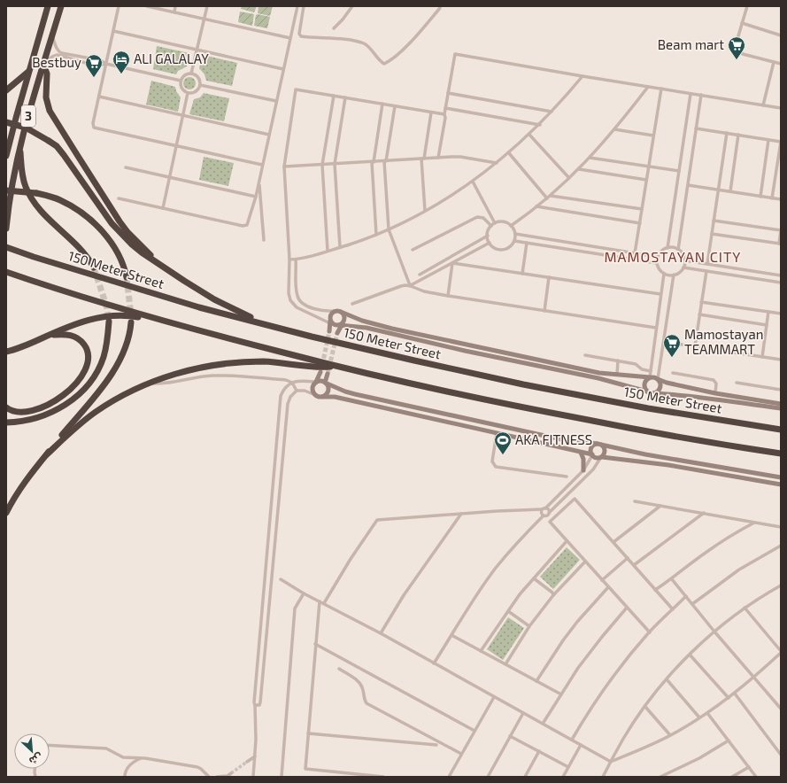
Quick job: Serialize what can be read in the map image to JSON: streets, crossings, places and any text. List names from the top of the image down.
{
  "streets": {
    "highway": ["3", "150 Meter Street"]
  },
  "districts": ["MAMOSTAYAN CITY"],
  "places": {
    "supermarket": ["Beam mart", "Bestbuy", "Mamostayan TEAMMART"],
    "hotel": ["ALI GALALAY"],
    "sports": ["AKA FITNESS"]
  },
  "north": "bottom right"
}
